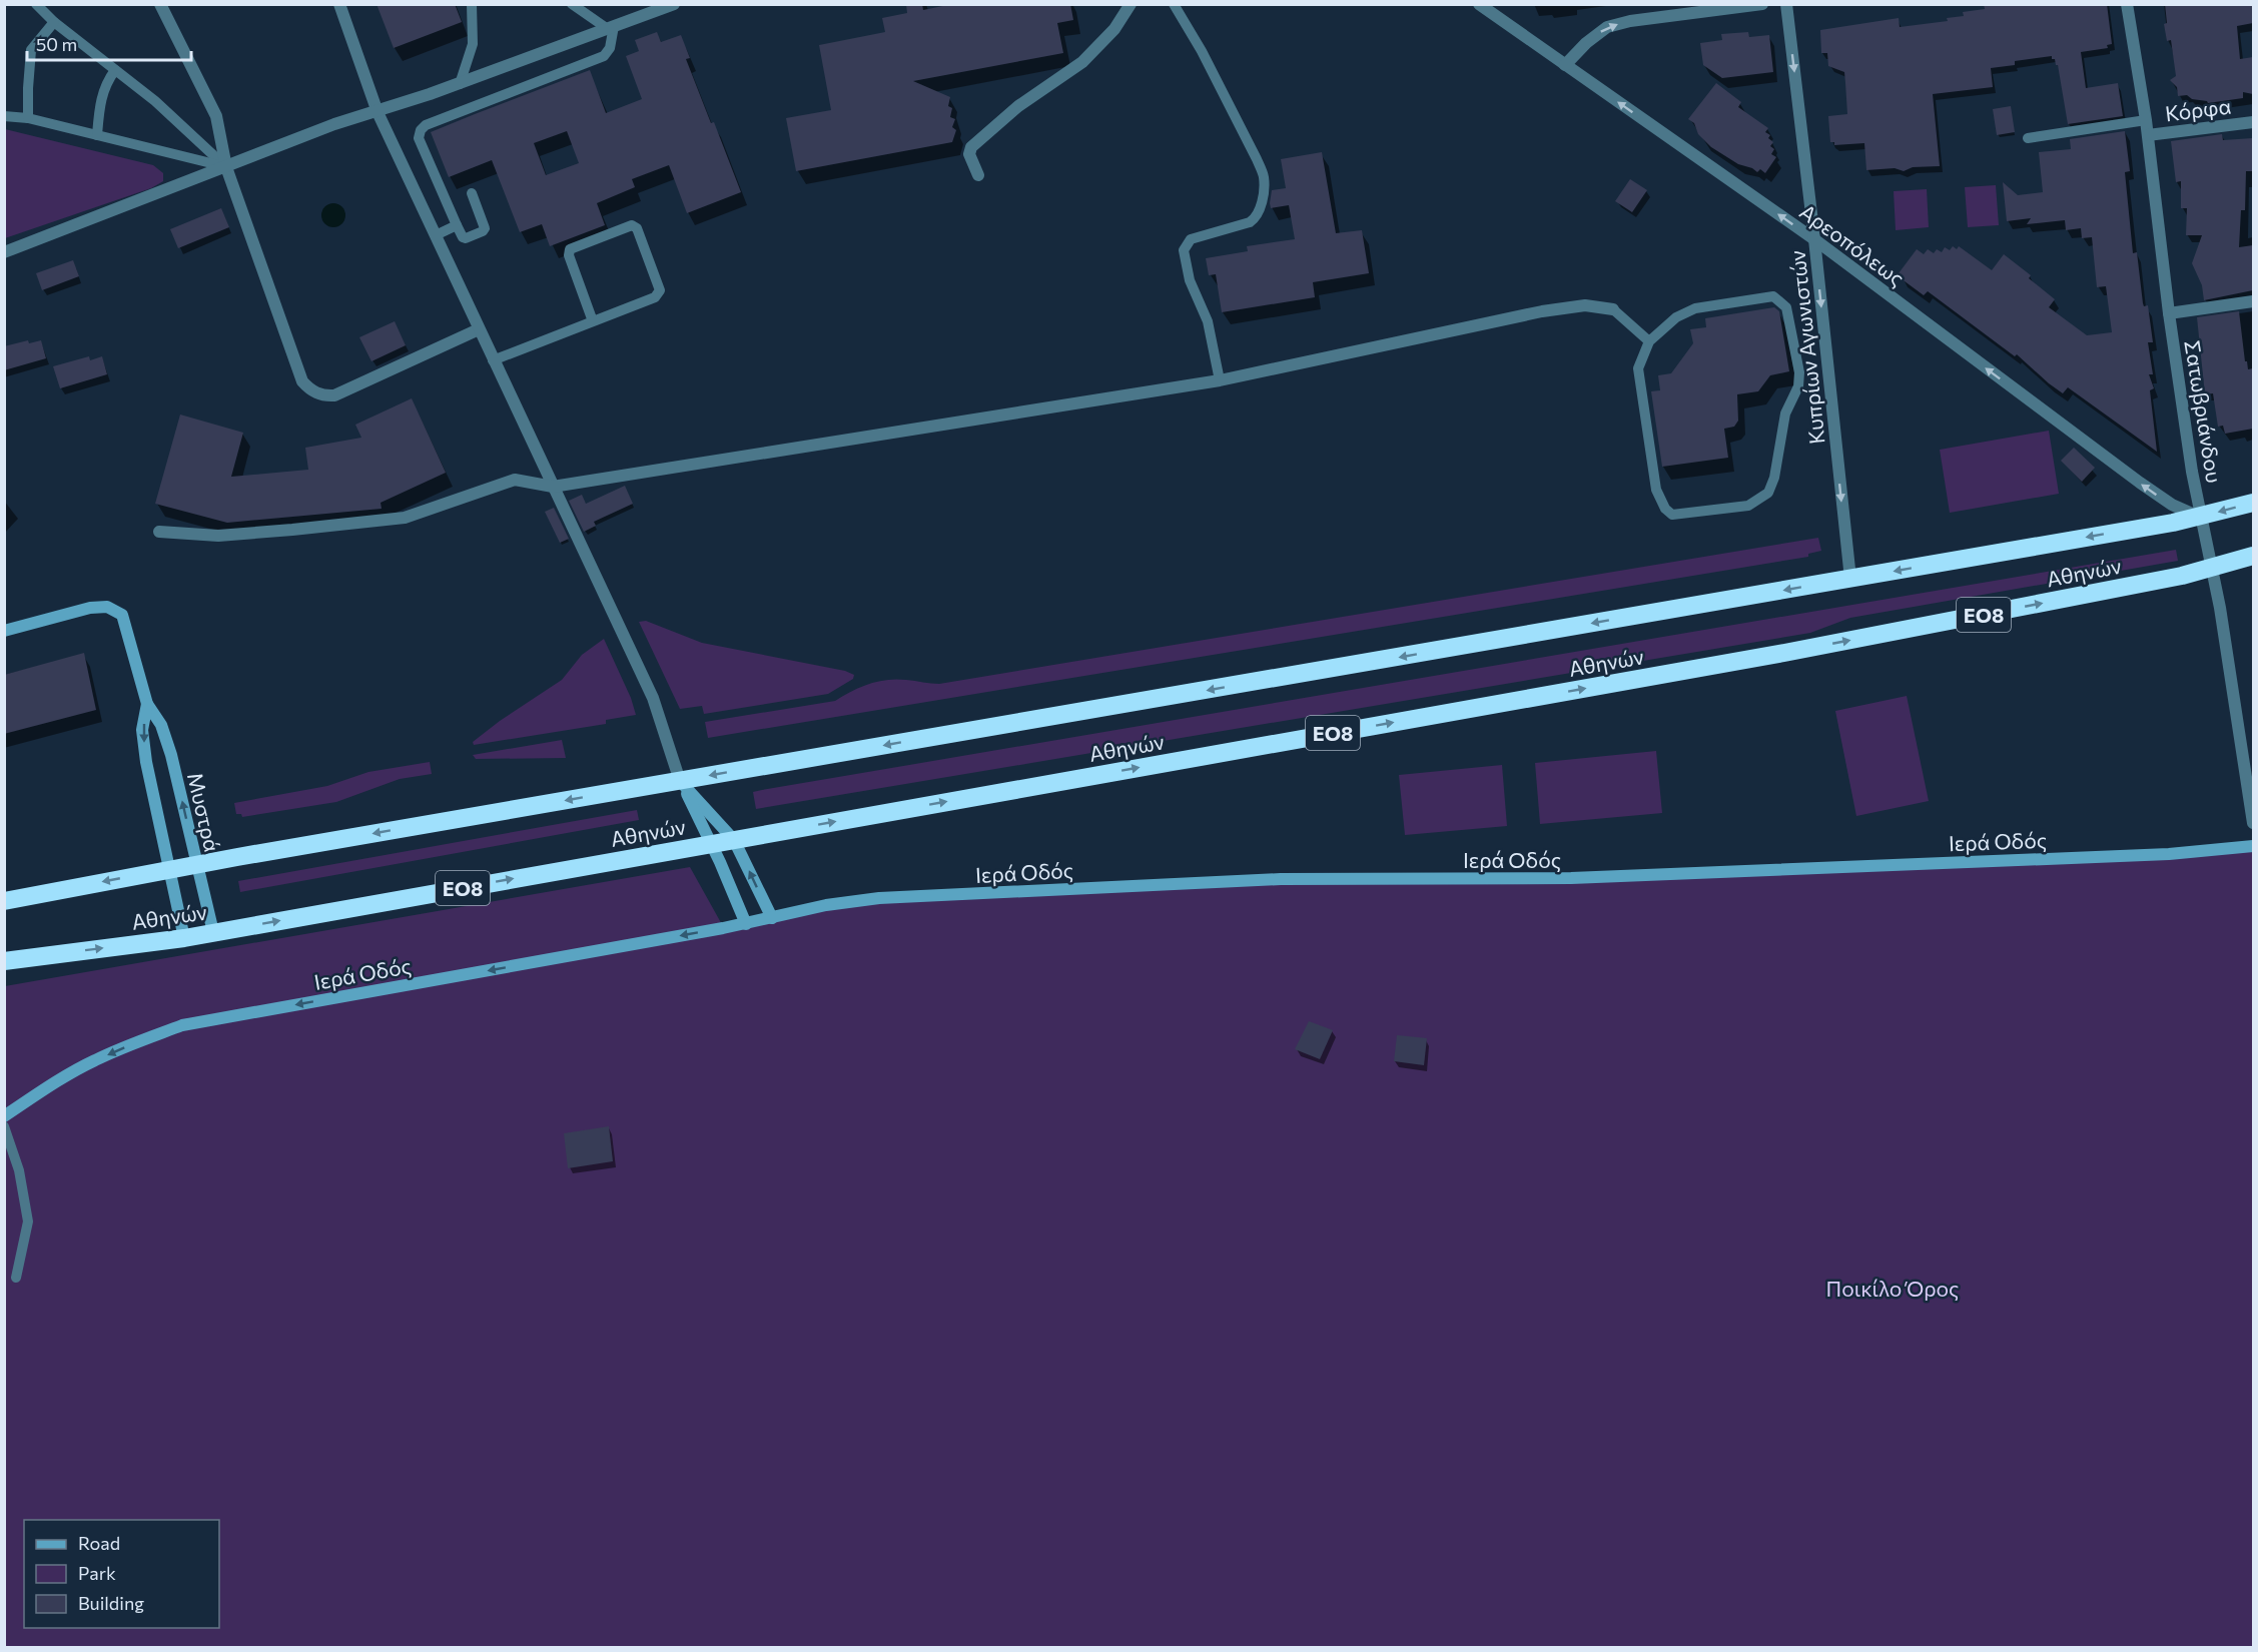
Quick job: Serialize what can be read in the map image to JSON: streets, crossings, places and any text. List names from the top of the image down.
{
  "streets": {
    "highway": ["Αθηνών", "ΕΟ8"],
    "main road": ["Μυστρά", "Ιερά Οδός"],
    "street": [
      "Κόρφα",
      "Αρεοπόλεως",
      "Κυπρίων Αγωνιστών",
      "Σατωβριάνδου"
    ]
  },
  "crossings": [
    ["Κόρφα", "Σατωβριάνδου"],
    ["Αρεοπόλεως", "Κυπρίων Αγωνιστών"],
    ["Αρεοπόλεως", "Σατωβριάνδου"],
    ["Αρεοπόλεως", "Αθηνών"],
    ["Κυπρίων Αγωνιστών", "Αθηνών"],
    ["Σατωβριάνδου", "Αθηνών"],
    ["Αθηνών", "Μυστρά"]
  ],
  "one_way": ["Αρεοπόλεως", "Κυπρίων Αγωνιστών"],
  "parks": ["Ποικίλο Όρος"],
  "legend": ["Road", "Park", "Building"],
  "scale_bar": "50 m"
}
